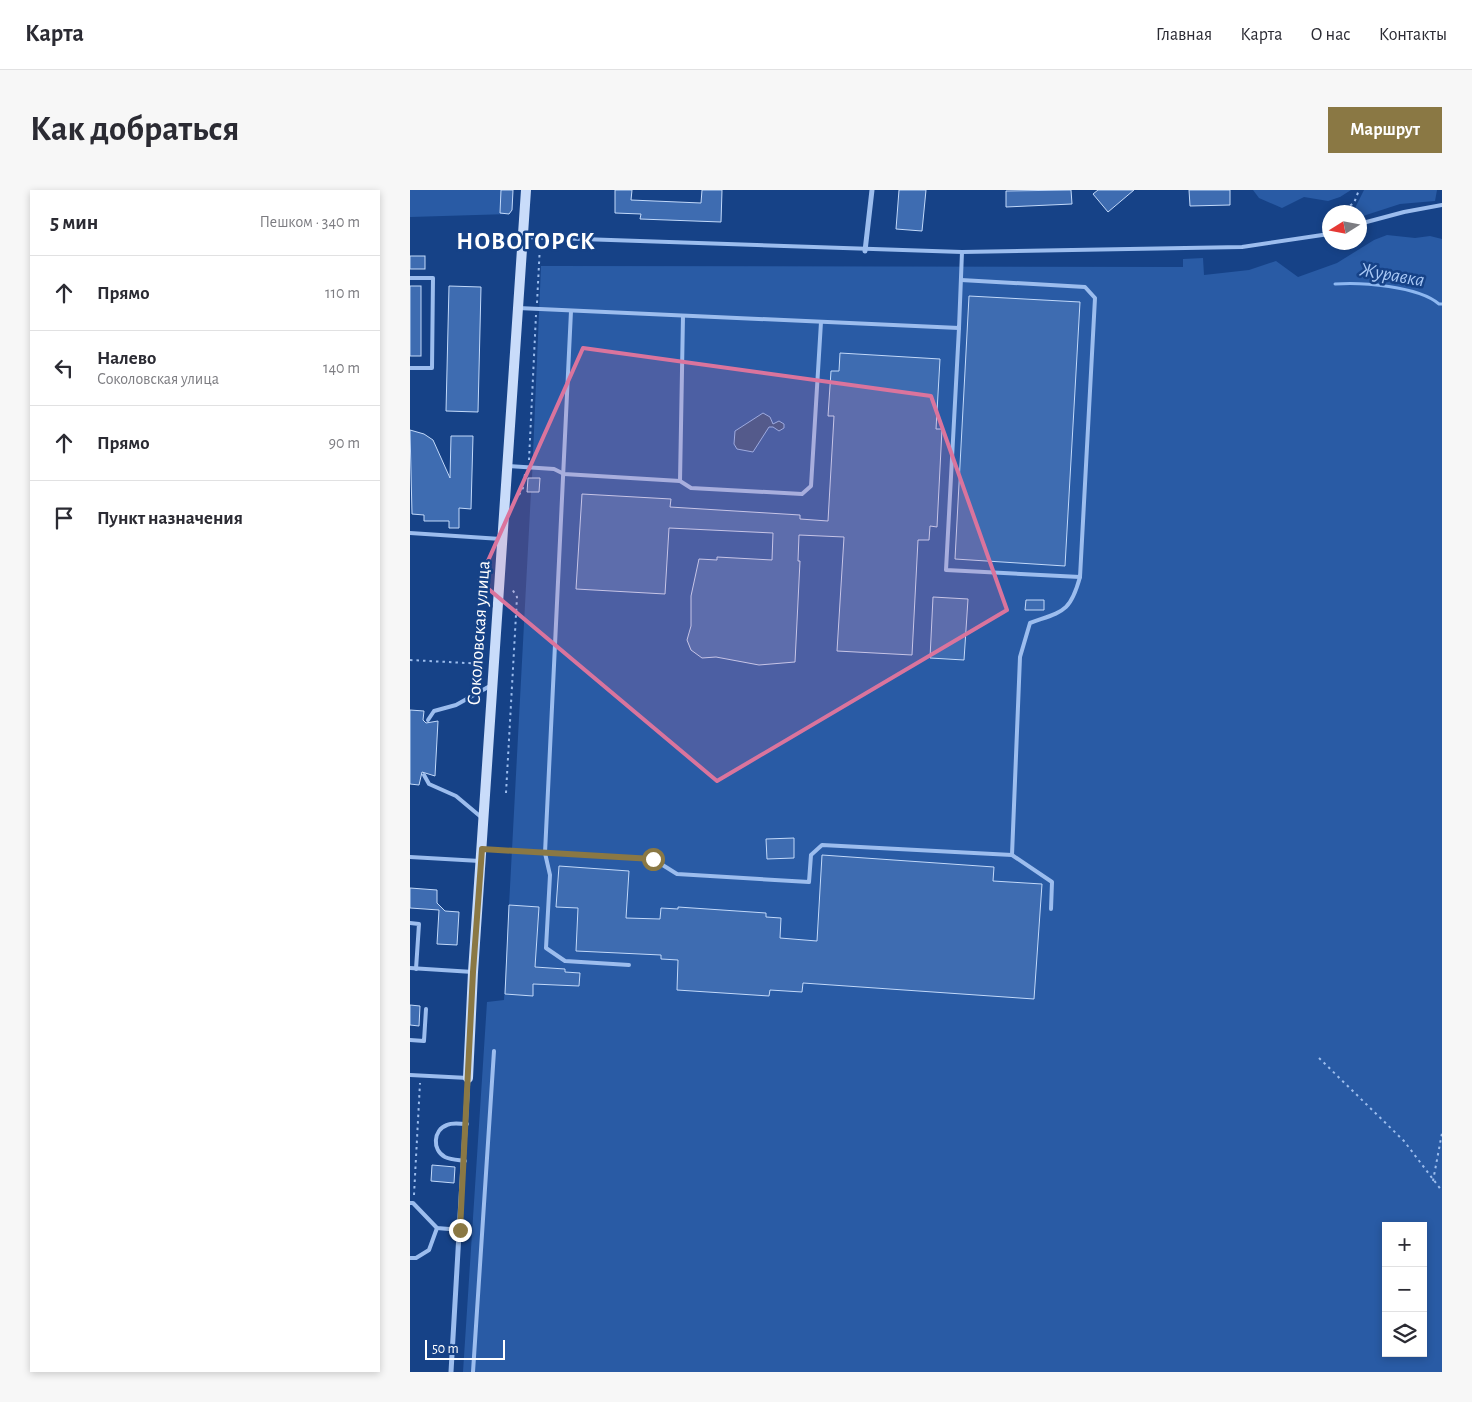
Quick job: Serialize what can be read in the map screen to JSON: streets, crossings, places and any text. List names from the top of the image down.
{
  "streets": {
    "street": ["Соколовская улица"]
  },
  "districts": ["НОВОГОРСК"],
  "water": ["Журавка"],
  "scale_bar": "50 m",
  "north": "left",
  "page": {
    "header": "Карта",
    "nav": [
      "Главная",
      "Карта",
      "О нас",
      "Контакты"
    ],
    "buttons": "Маршрут",
    "title": "Как добраться",
    "heading": ["5 мин", "Пешком · 340 m"],
    "list": [
      ["Прямо", "110 m"],
      ["Налево", "Соколовская улица", "140 m"],
      ["Прямо", "90 m"],
      "Пункт назначения"
    ],
    "map_buttons": ["+", "−"],
    "scale": "50 m"
  }
}
